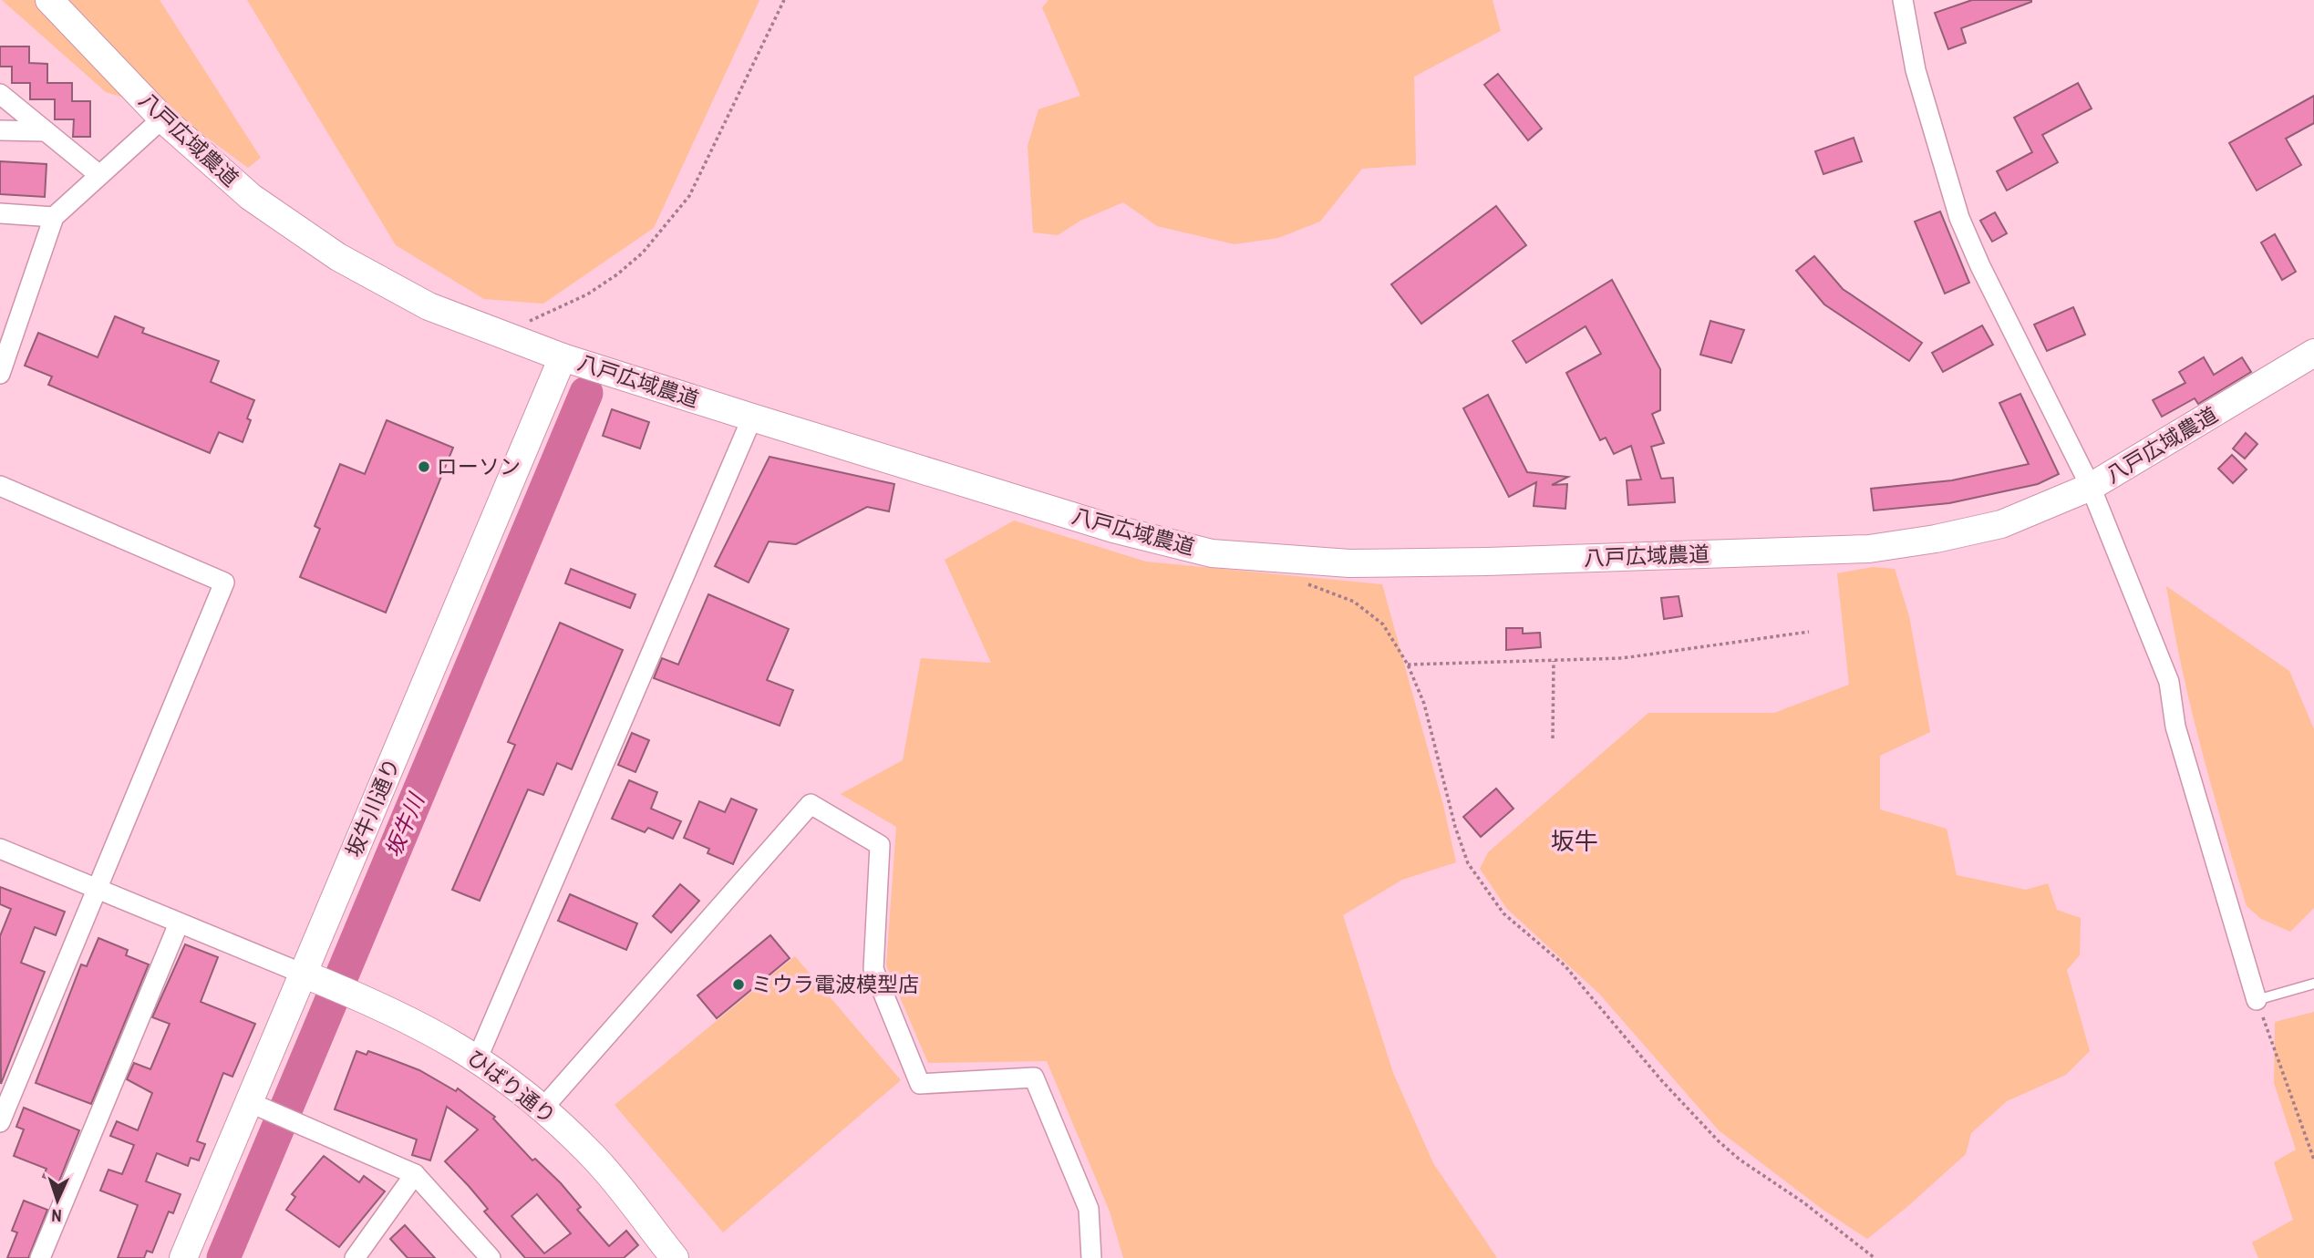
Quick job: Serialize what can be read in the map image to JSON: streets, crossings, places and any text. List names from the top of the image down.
{
  "streets": {
    "street": ["八戸広域農道", "坂牛川通り", "ひばり通り"]
  },
  "crossings": [
    ["八戸広域農道", "坂牛川通り"],
    ["坂牛川通り", "ひばり通り"]
  ],
  "districts": ["坂牛"],
  "water": ["坂牛川"],
  "places": ["ローソン", "ミウラ電波模型店"],
  "north": "bottom"
}
